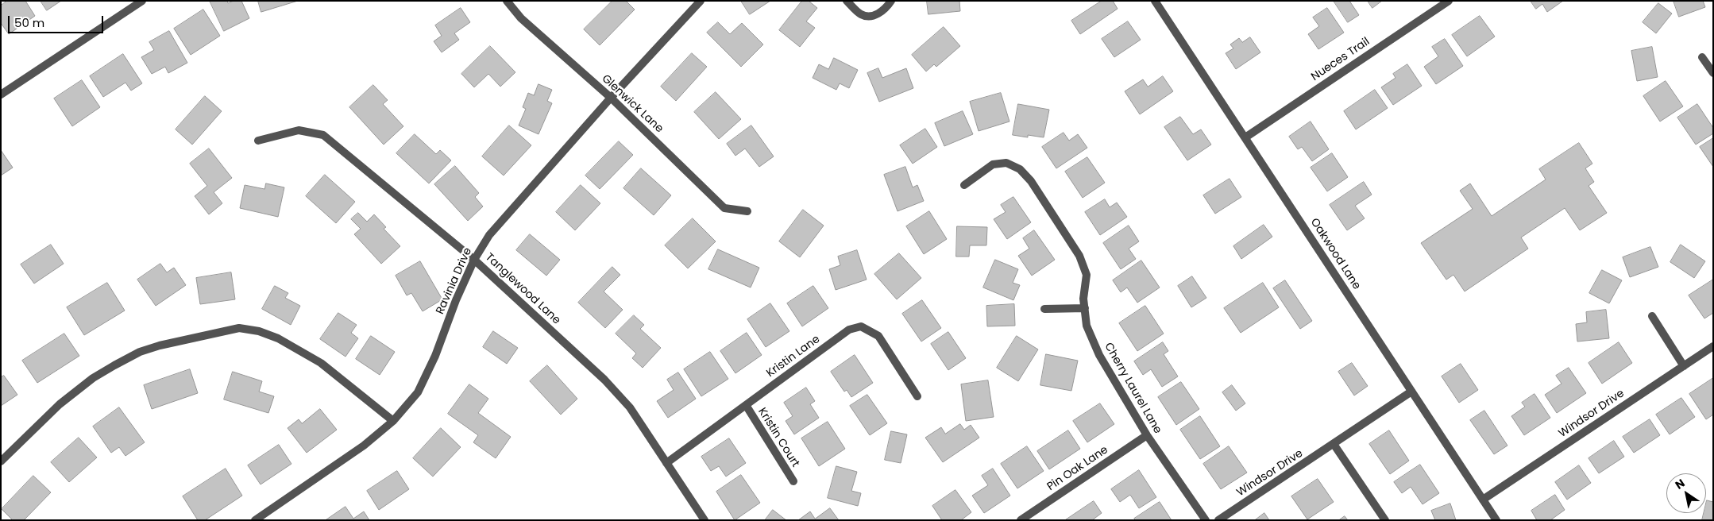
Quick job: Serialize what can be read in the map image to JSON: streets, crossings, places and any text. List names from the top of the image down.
{
  "streets": {
    "street": [
      "Nueces Trail",
      "Glenwick Lane",
      "Oakwood Lane",
      "Ravinia Drive",
      "Tanglewood Lane",
      "Kristin Lane",
      "Cherry Laurel Lane",
      "Windsor Drive",
      "Kristin Court",
      "Pin Oak Lane"
    ]
  },
  "crossings": [
    ["Nueces Trail", "Oakwood Lane"],
    ["Glenwick Lane", "Ravinia Drive"],
    ["Oakwood Lane", "Windsor Drive"],
    ["Ravinia Drive", "Tanglewood Lane"],
    ["Tanglewood Lane", "Kristin Lane"],
    ["Kristin Lane", "Kristin Court"],
    ["Cherry Laurel Lane", "Pin Oak Lane"]
  ],
  "scale_bar": "50 m",
  "north": "top left"
}
